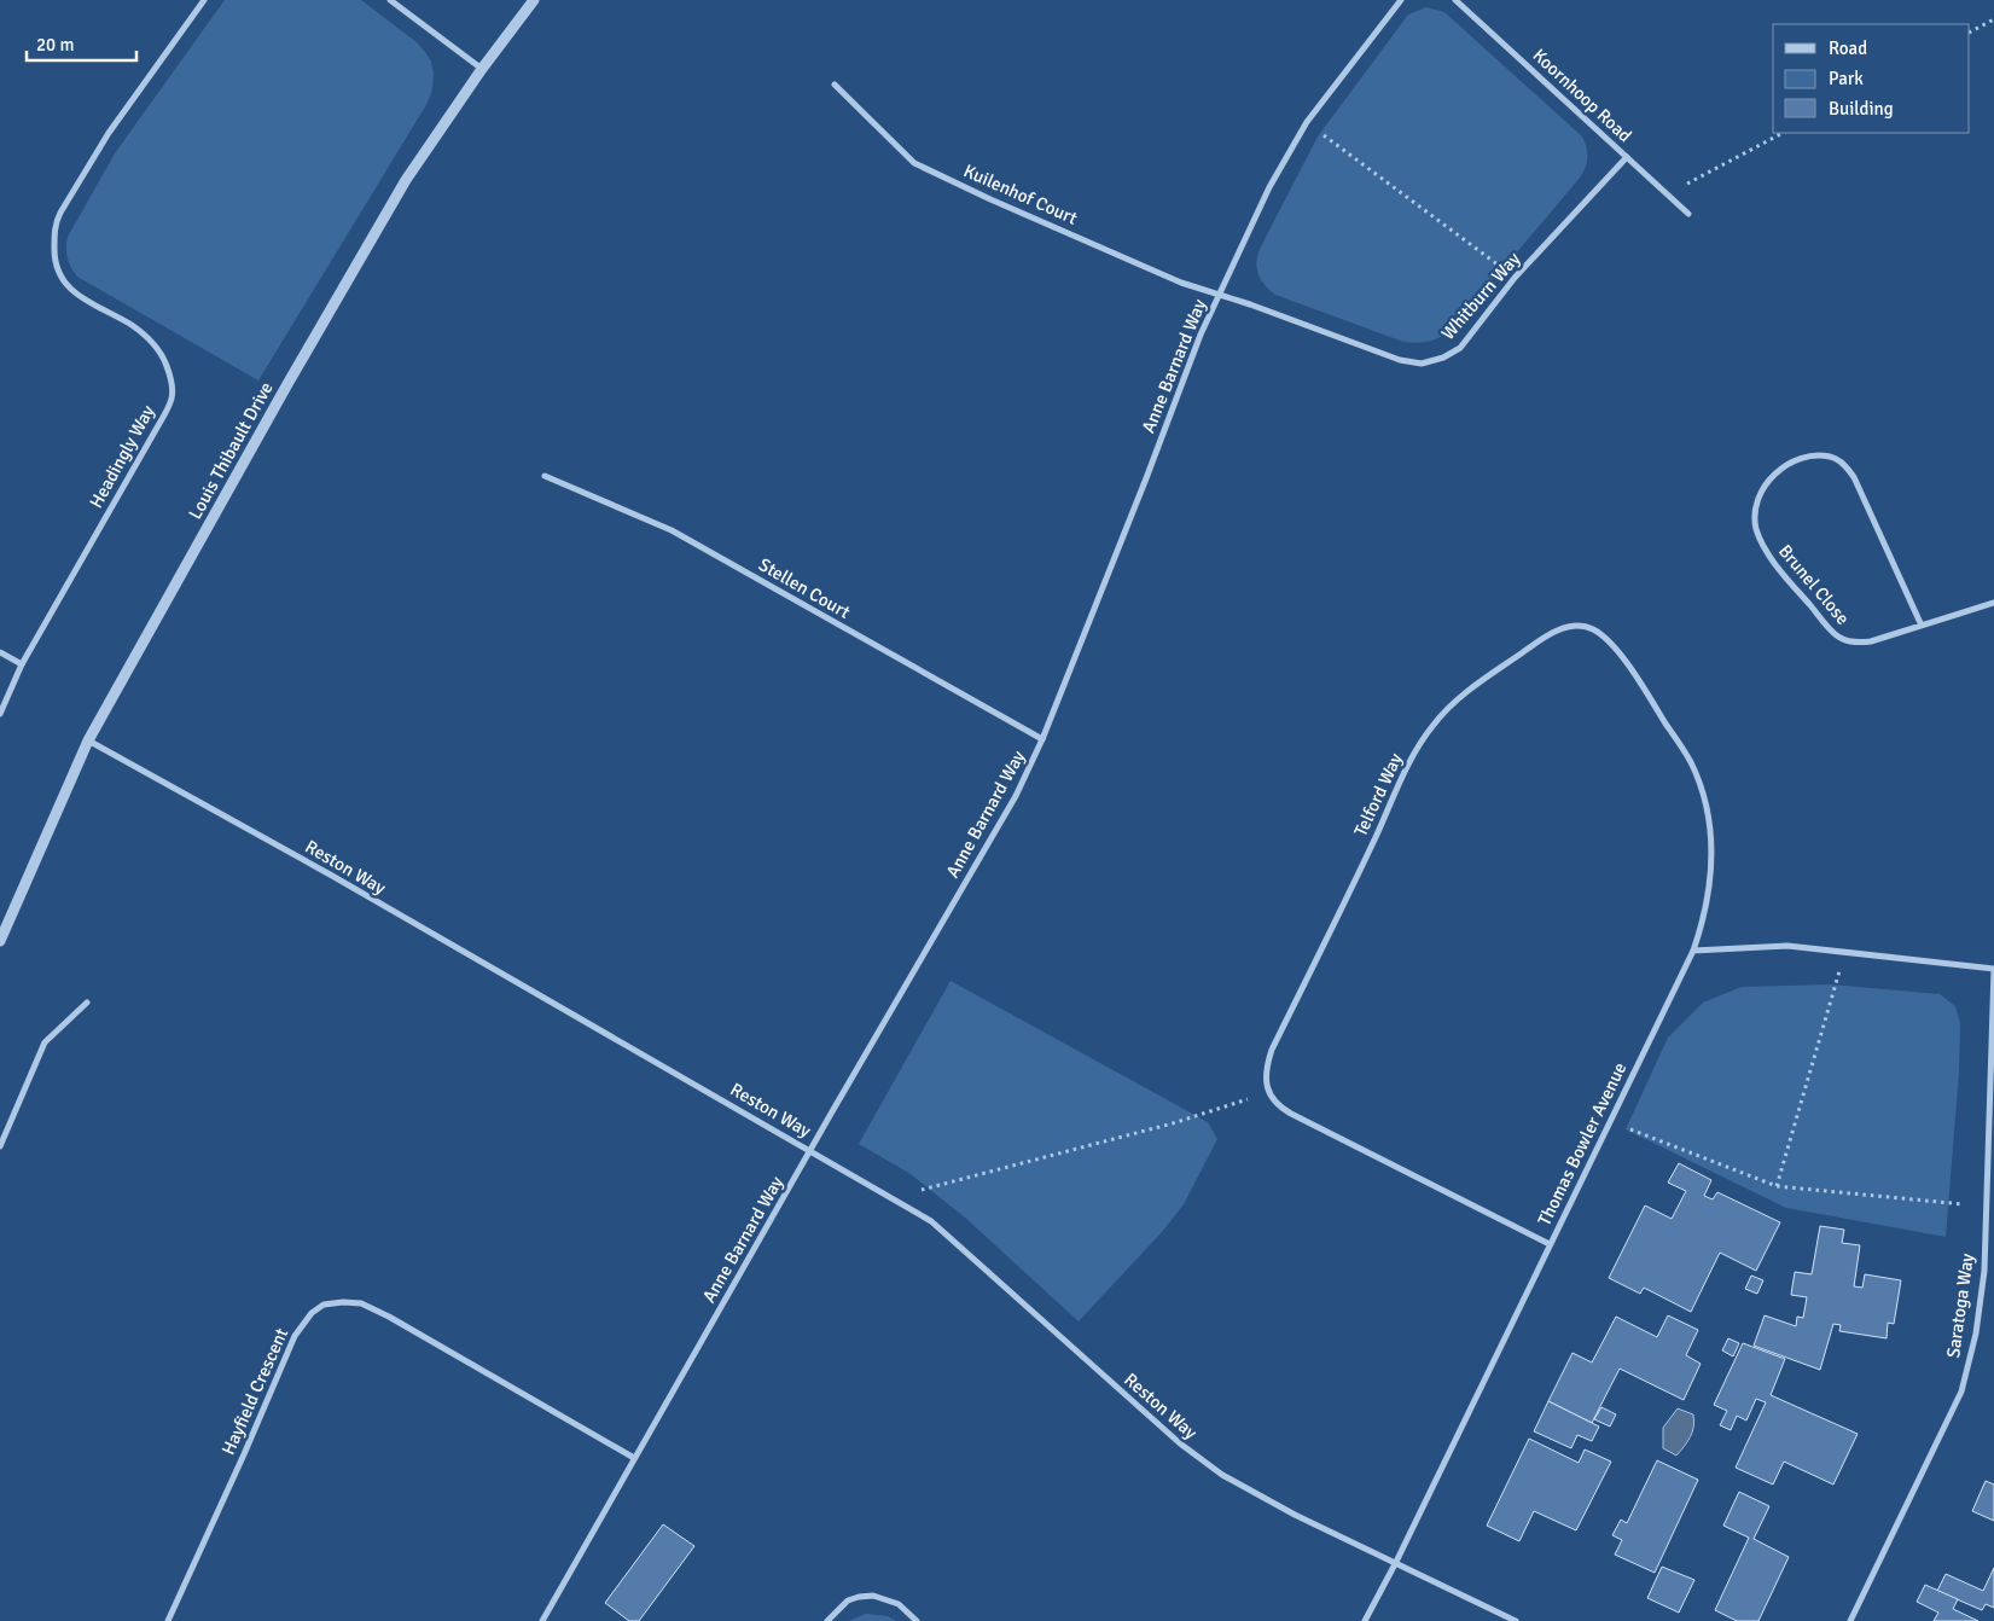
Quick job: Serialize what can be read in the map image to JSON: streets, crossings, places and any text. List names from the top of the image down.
{
  "streets": {
    "street": [
      "Koornhoop Road",
      "Kuilenhof Court",
      "Whitburn Way",
      "Anne Barnard Way",
      "Louis Thibault Drive",
      "Headingly Way",
      "Brunel Close",
      "Stellen Court",
      "Telford Way",
      "Reston Way",
      "Thomas Bowler Avenue",
      "Saratoga Way",
      "Hayfield Crescent"
    ]
  },
  "crossings": [
    ["Koornhoop Road", "Whitburn Way"],
    ["Kuilenhof Court", "Whitburn Way"],
    ["Kuilenhof Court", "Anne Barnard Way"],
    ["Whitburn Way", "Anne Barnard Way"],
    ["Anne Barnard Way", "Stellen Court"],
    ["Anne Barnard Way", "Reston Way"],
    ["Anne Barnard Way", "Hayfield Crescent"],
    ["Louis Thibault Drive", "Reston Way"],
    ["Telford Way", "Thomas Bowler Avenue"],
    ["Reston Way", "Thomas Bowler Avenue"]
  ],
  "legend": ["Road", "Park", "Building"],
  "scale_bar": "20 m"
}
